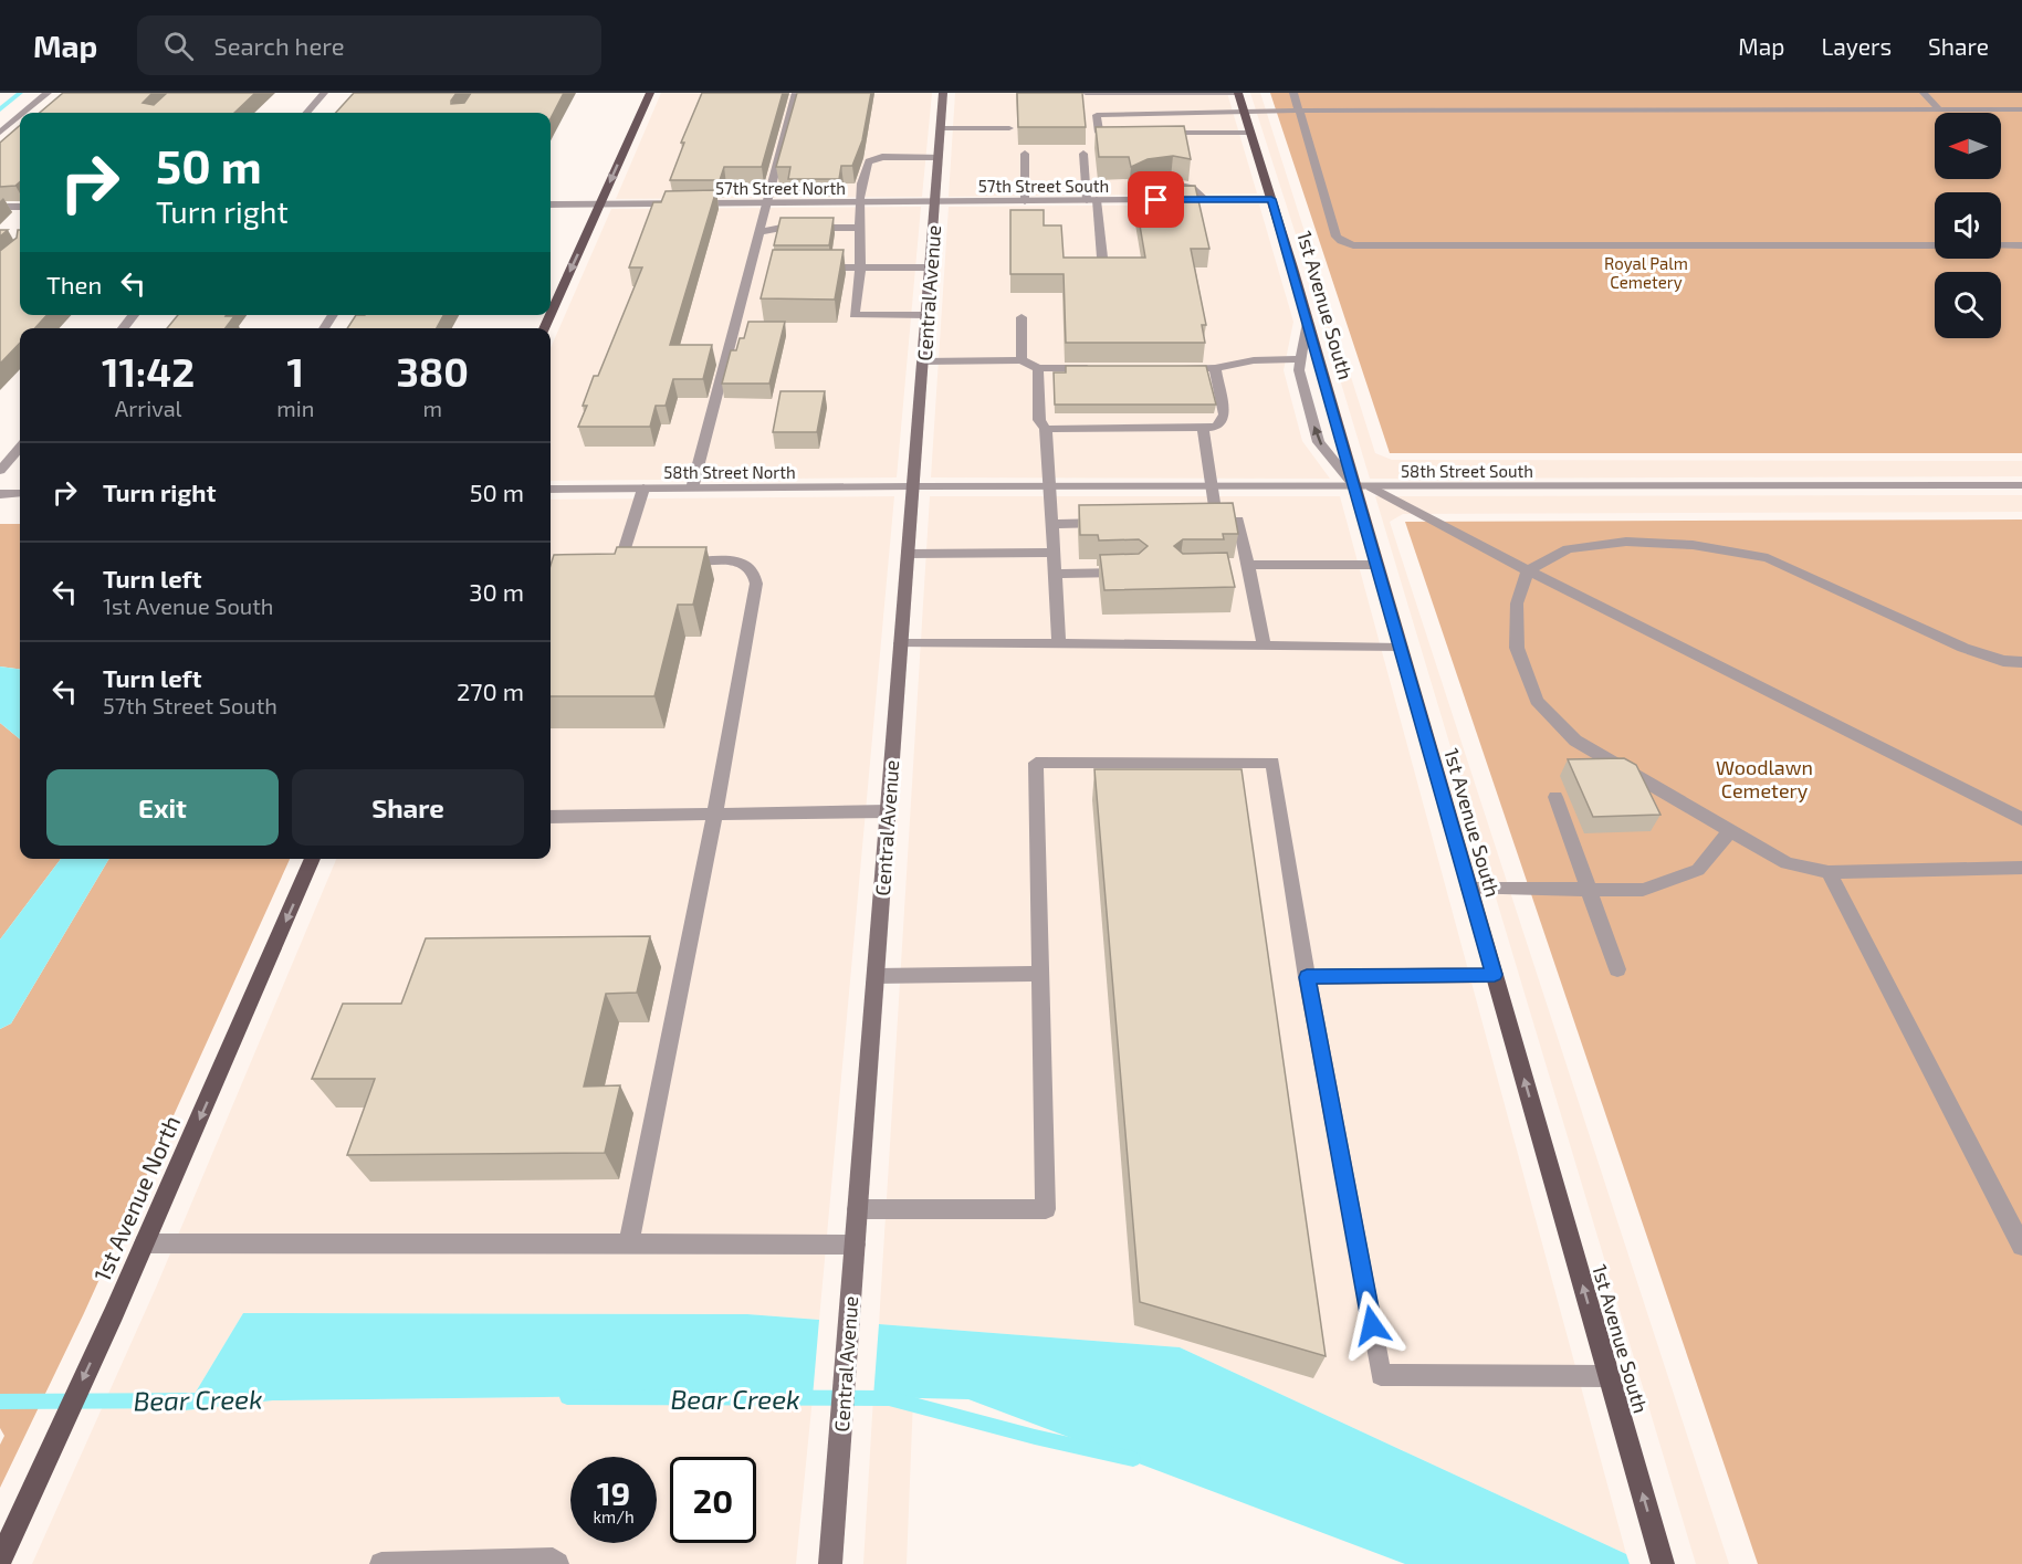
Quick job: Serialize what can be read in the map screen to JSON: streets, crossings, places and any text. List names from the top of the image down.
{
  "streets": {
    "main road": ["Central Avenue", "1st Avenue South", "1st Avenue North"],
    "street": [
      "57th Street South",
      "57th Street North",
      "58th Street South",
      "58th Street North"
    ]
  },
  "crossings": [
    ["57th Street South", "57th Street North"],
    ["57th Street South", "Central Avenue"],
    ["57th Street South", "1st Avenue South"],
    ["57th Street North", "Central Avenue"],
    ["Central Avenue", "58th Street South"],
    ["Central Avenue", "58th Street North"],
    ["1st Avenue South", "58th Street South"],
    ["58th Street South", "58th Street North"]
  ],
  "one_way": ["1st Avenue South", "1st Avenue North"],
  "water": ["Bear Creek"],
  "parks": ["Royal Palm Cemetery", "Woodlawn Cemetery"],
  "north": "left",
  "page": {
    "header": "Map",
    "search": "Search here",
    "nav": ["Map", "Layers", "Share"],
    "turn": ["50 m", "Turn right"],
    "then": "Then",
    "eta": [
      "11:42",
      "Arrival",
      "1",
      "min",
      "380",
      "m"
    ],
    "list": [
      {
        "name": "Turn right",
        "value": "50 m"
      },
      {
        "name": "Turn left",
        "note": "1st Avenue South",
        "value": "30 m"
      },
      {
        "name": "Turn left",
        "note": "57th Street South",
        "value": "270 m"
      }
    ],
    "buttons": ["Exit", "Share"],
    "speed": "19 km/h",
    "limit": "20"
  }
}
